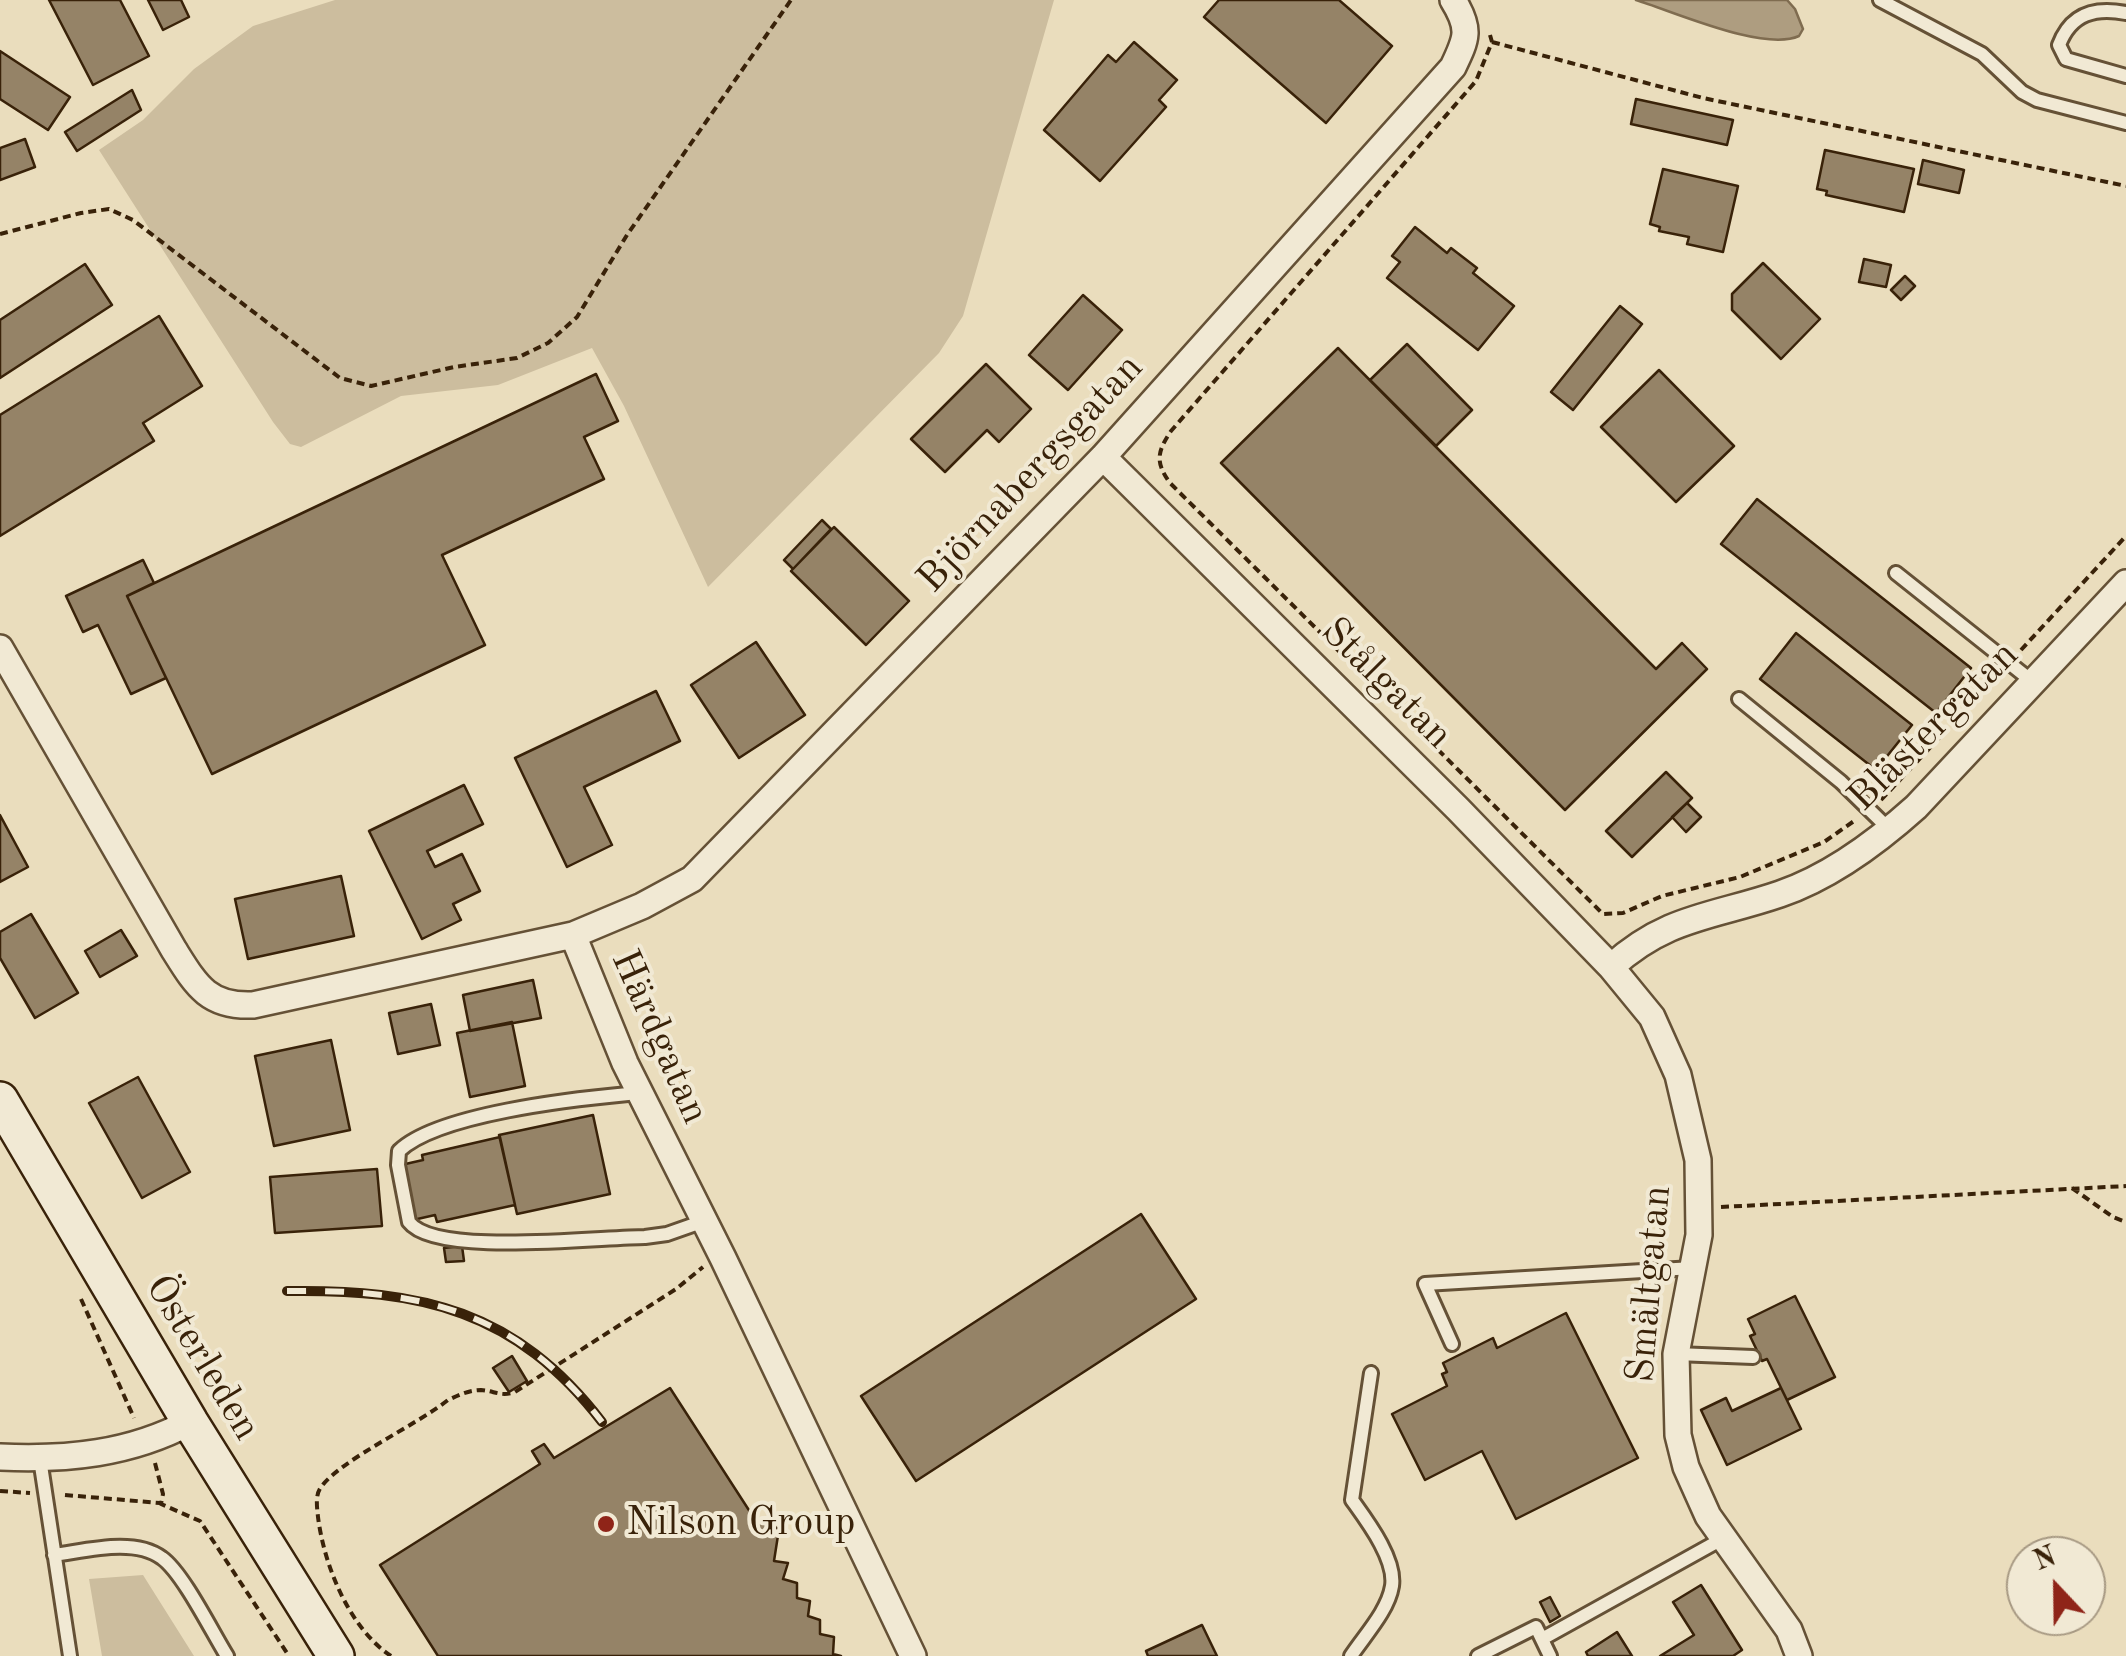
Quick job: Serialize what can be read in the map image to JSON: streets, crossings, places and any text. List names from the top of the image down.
{
  "streets": {
    "main road": ["Österleden"],
    "street": [
      "Björnabergsgatan",
      "Stålgatan",
      "Blästergatan",
      "Härdgatan",
      "Smältgatan"
    ]
  },
  "crossings": [
    ["Björnabergsgatan", "Stålgatan"],
    ["Björnabergsgatan", "Härdgatan"],
    ["Stålgatan", "Blästergatan"],
    ["Stålgatan", "Smältgatan"],
    ["Blästergatan", "Smältgatan"]
  ],
  "places": ["Nilson Group"],
  "north": "top"
}
